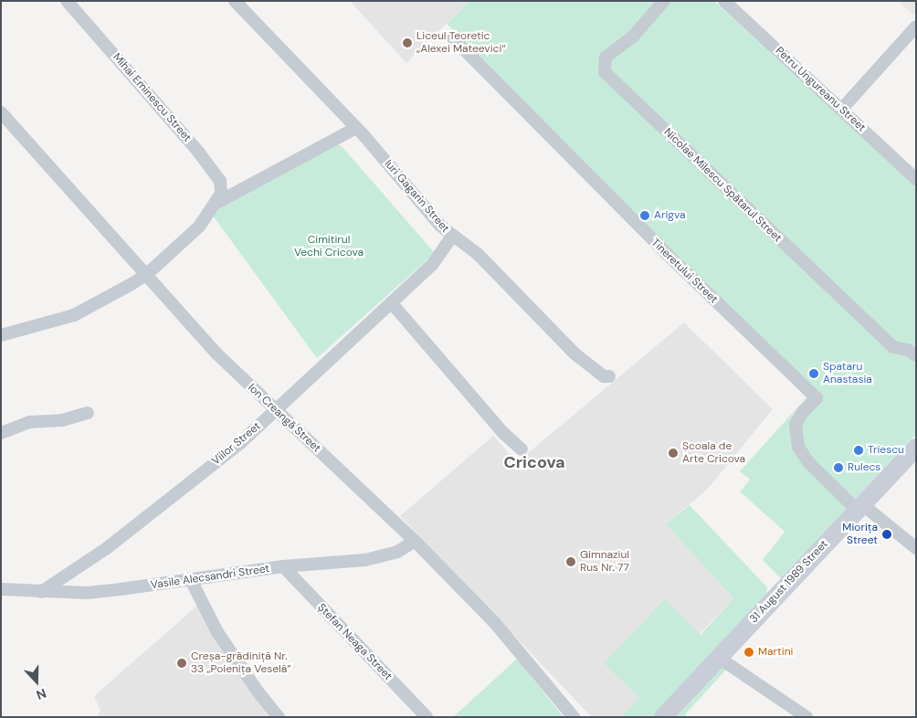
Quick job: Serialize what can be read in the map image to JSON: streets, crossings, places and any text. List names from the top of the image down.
{
  "streets": {
    "street": [
      "Petru Ungureanu Street",
      "Mihai Eminescu Street",
      "Nicolae Milescu Spătarul Street",
      "Iuri Gagarin Street",
      "Tineretului Street",
      "Ion Creangă Street",
      "Viilor Street",
      "Vasile Alecsandri Street",
      "31 August 1989 Street",
      "Ștefan Neaga Street"
    ]
  },
  "crossings": [
    ["Iuri Gagarin Street", "Viilor Street"],
    ["Tineretului Street", "31 August 1989 Street"],
    ["Ion Creangă Street", "Viilor Street"],
    ["Ion Creangă Street", "Vasile Alecsandri Street"],
    ["Viilor Street", "Vasile Alecsandri Street"],
    ["Vasile Alecsandri Street", "Ștefan Neaga Street"]
  ],
  "districts": ["Cricova"],
  "parks": ["Cimitirul Vechi Cricova"],
  "places": [
    "Liceul Teoretic „Alexei Mateevici“",
    "Arigva",
    "Spataru Anastasia",
    "Triescu",
    "Școala de Arte Cricova",
    "Rulecs",
    "Miorița Street",
    "Gimnaziul Rus Nr. 77",
    "Martini",
    "Creșa-grădiniță Nr. 33 „Poienița Veselă”"
  ],
  "north": "bottom"
}
